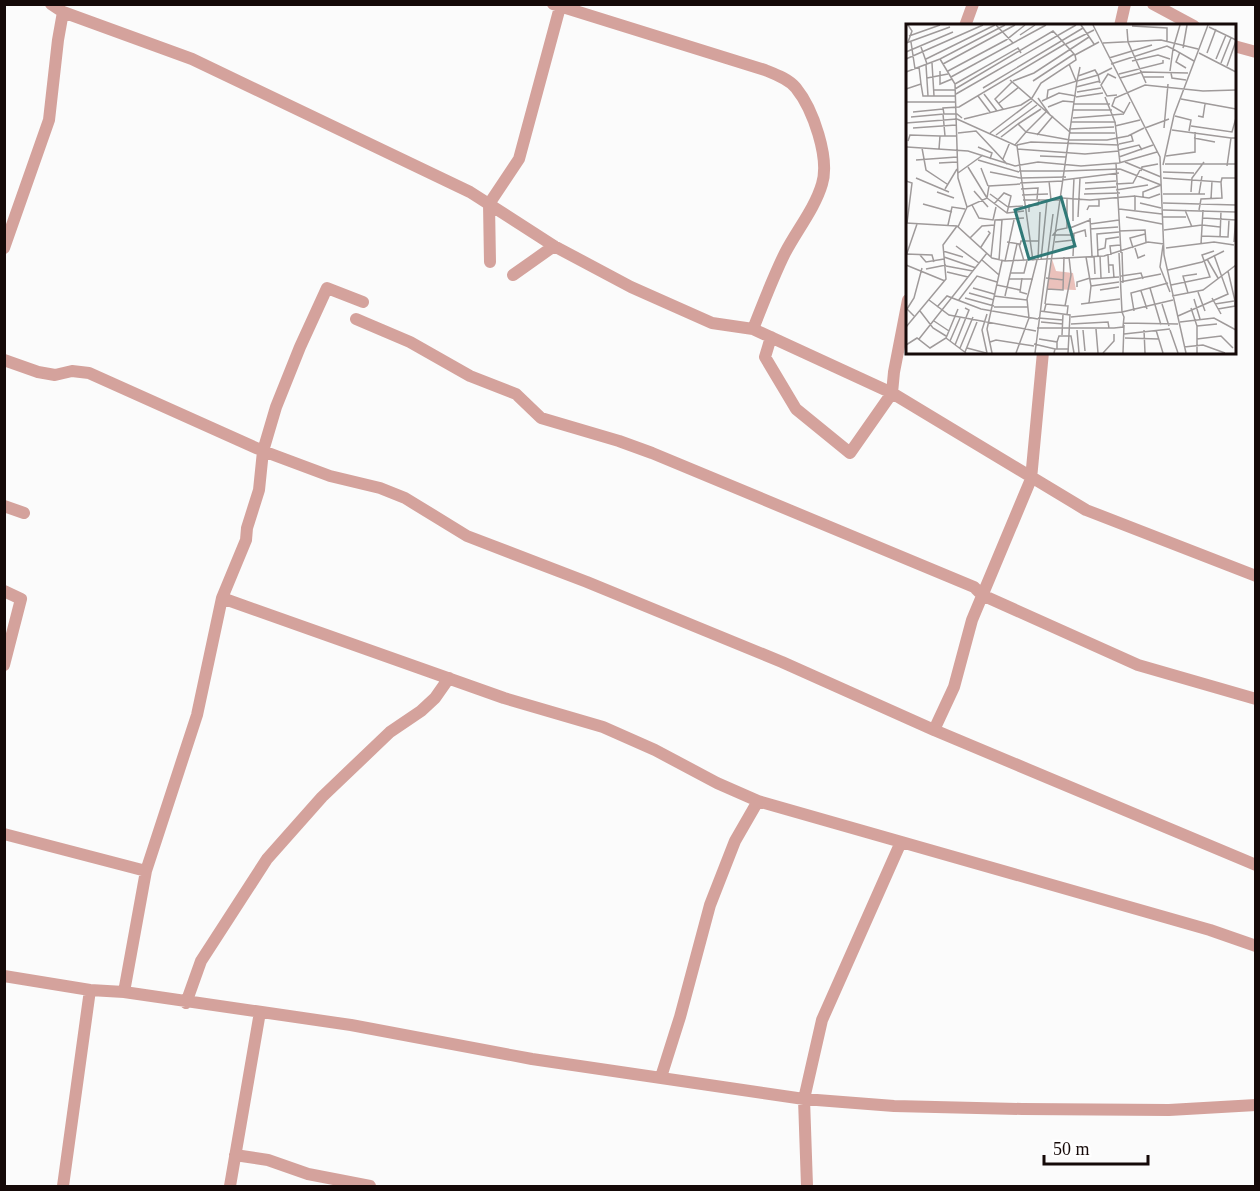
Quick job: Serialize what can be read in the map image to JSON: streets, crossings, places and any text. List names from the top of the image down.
{
  "scale_bar": "50 m"
}
